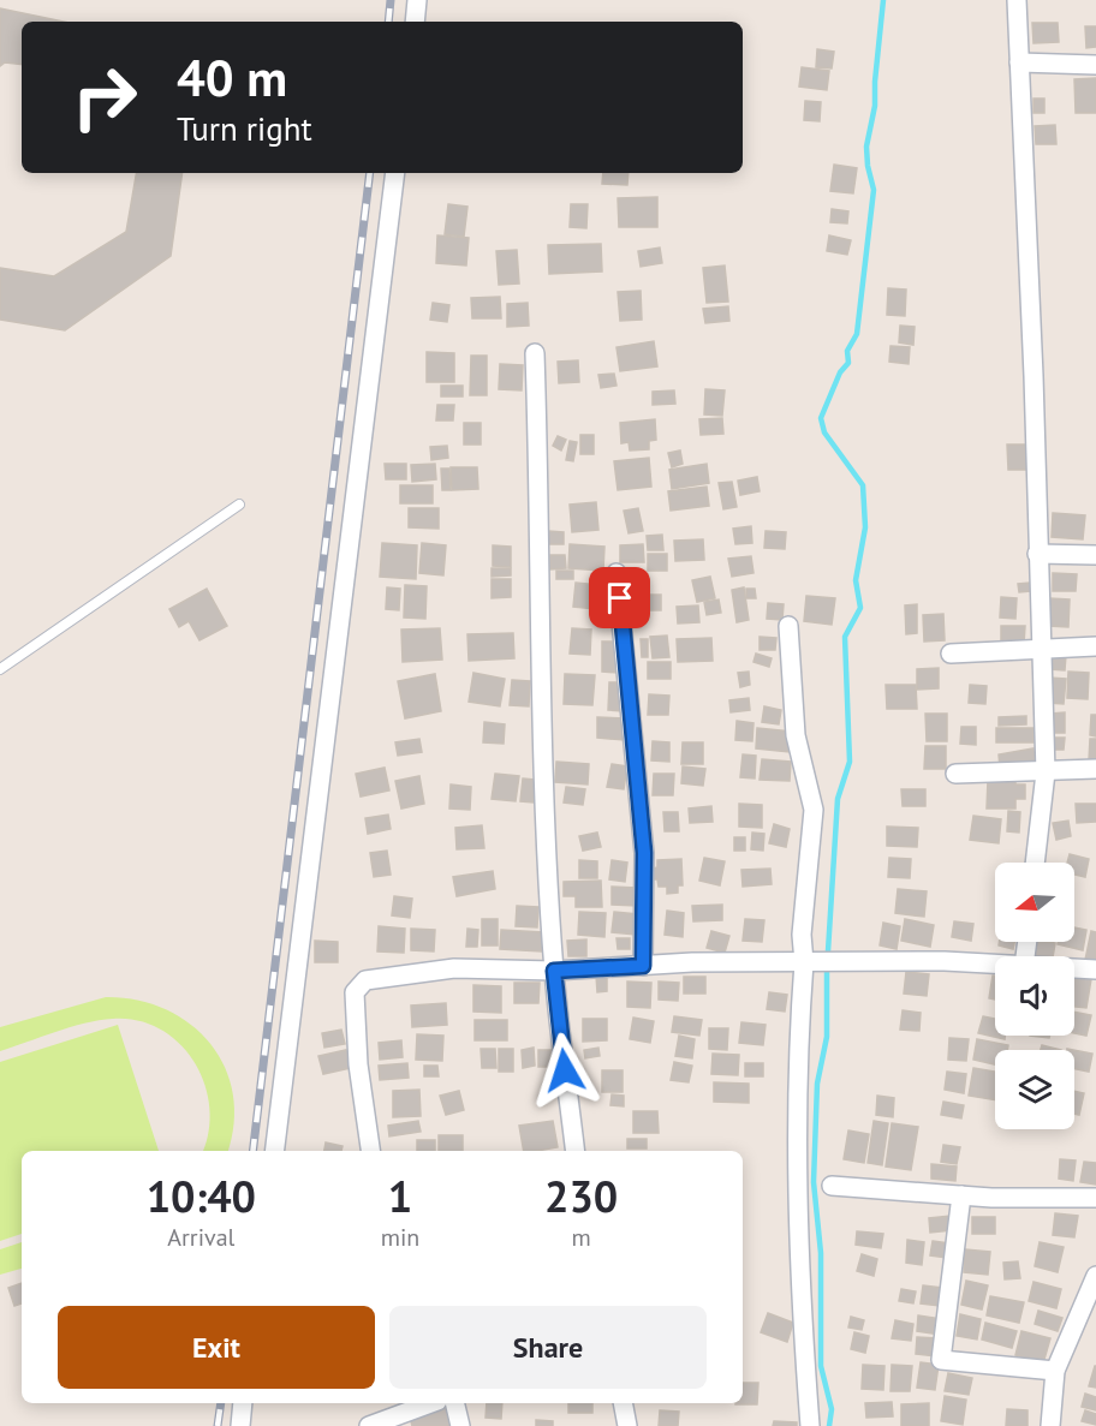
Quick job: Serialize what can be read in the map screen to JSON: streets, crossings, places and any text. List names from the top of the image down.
{
  "north": "left",
  "page": {
    "turn": ["40 m", "Turn right"],
    "eta": [
      "10:40",
      "Arrival",
      "1",
      "min",
      "230",
      "m"
    ],
    "buttons": ["Exit", "Share"]
  }
}
